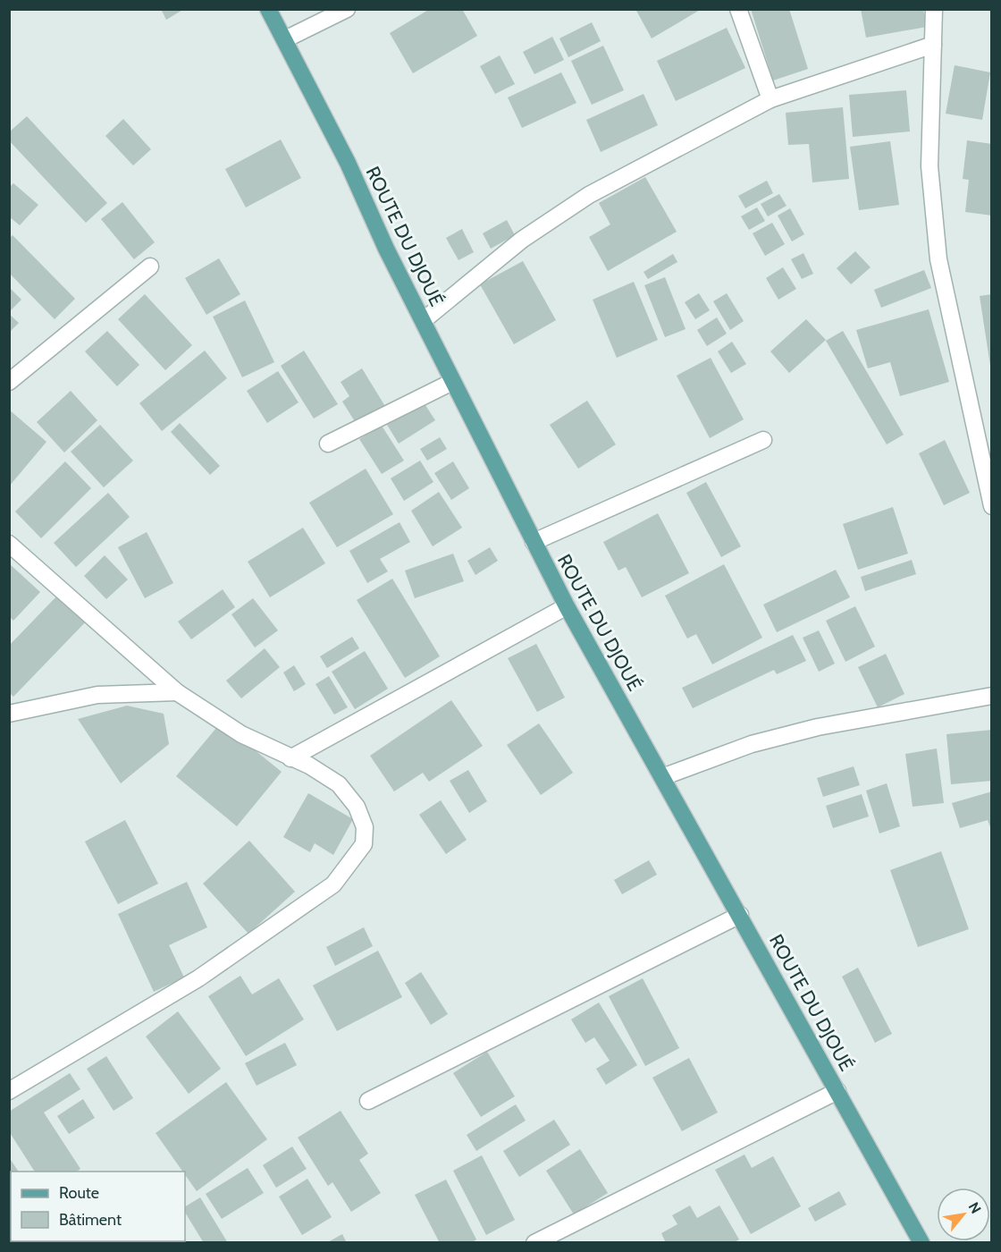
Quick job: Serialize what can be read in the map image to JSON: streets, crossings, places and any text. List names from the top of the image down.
{
  "streets": {
    "main road": ["ROUTE DU DJOUÉ"]
  },
  "legend": ["Route", "Bâtiment"],
  "north": "top right"
}
